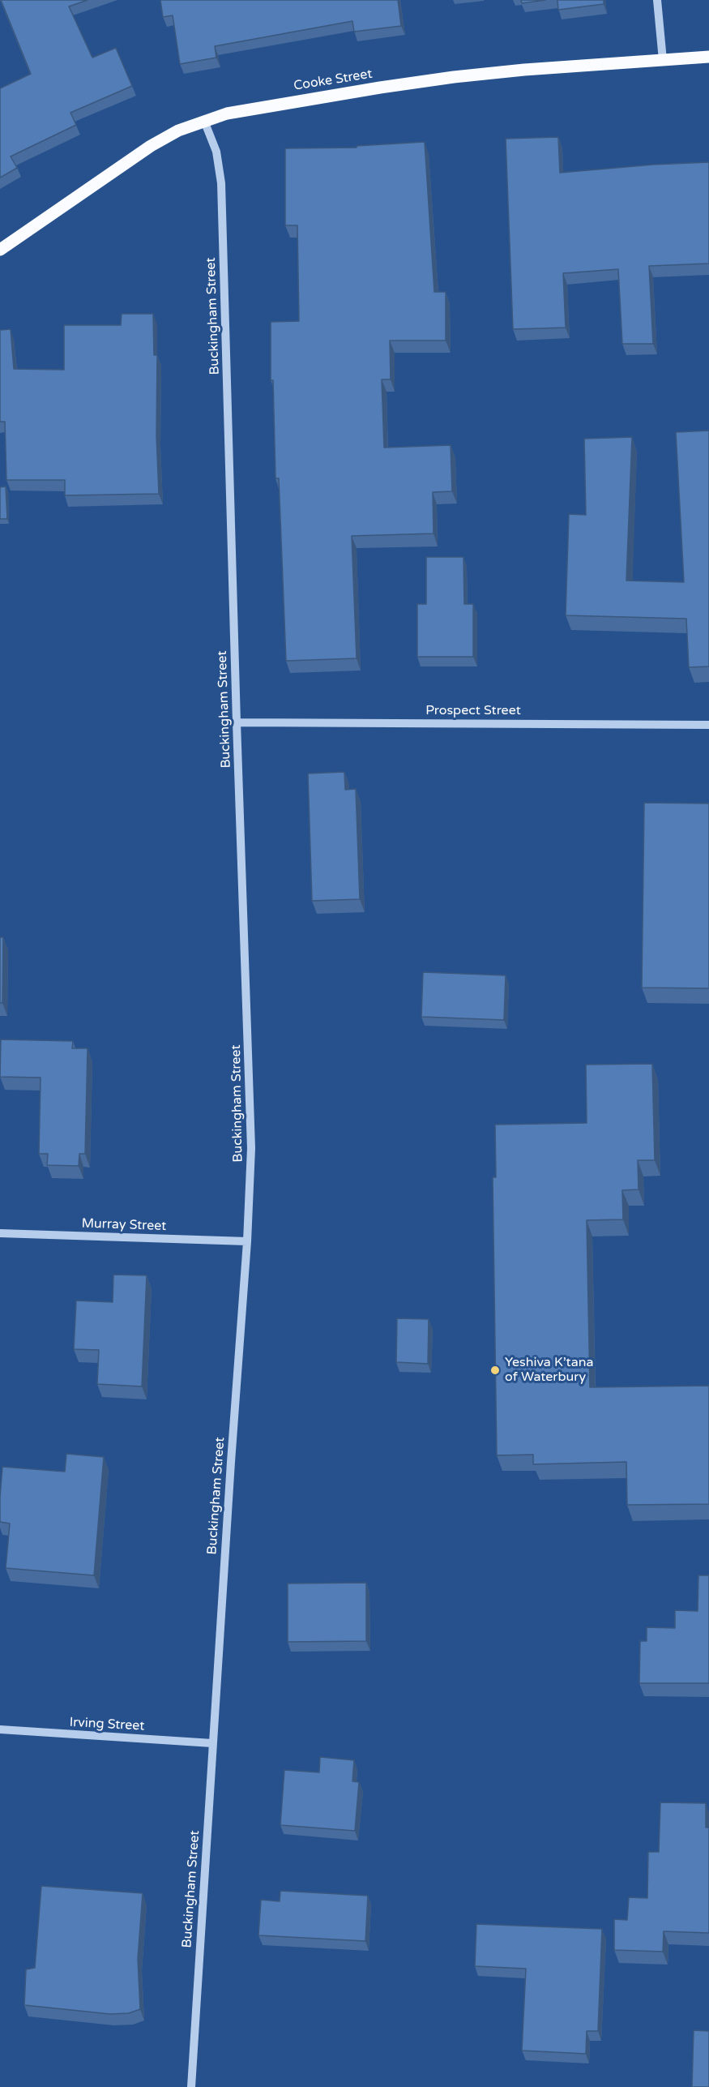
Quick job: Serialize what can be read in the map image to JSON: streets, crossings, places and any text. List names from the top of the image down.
{
  "streets": {
    "main road": ["Cooke Street"],
    "street": [
      "Buckingham Street",
      "Prospect Street",
      "Murray Street",
      "Irving Street"
    ]
  },
  "crossings": [
    ["Cooke Street", "Buckingham Street"],
    ["Buckingham Street", "Prospect Street"],
    ["Buckingham Street", "Murray Street"],
    ["Buckingham Street", "Irving Street"]
  ],
  "places": ["Yeshiva K’tana of Waterbury"]
}
